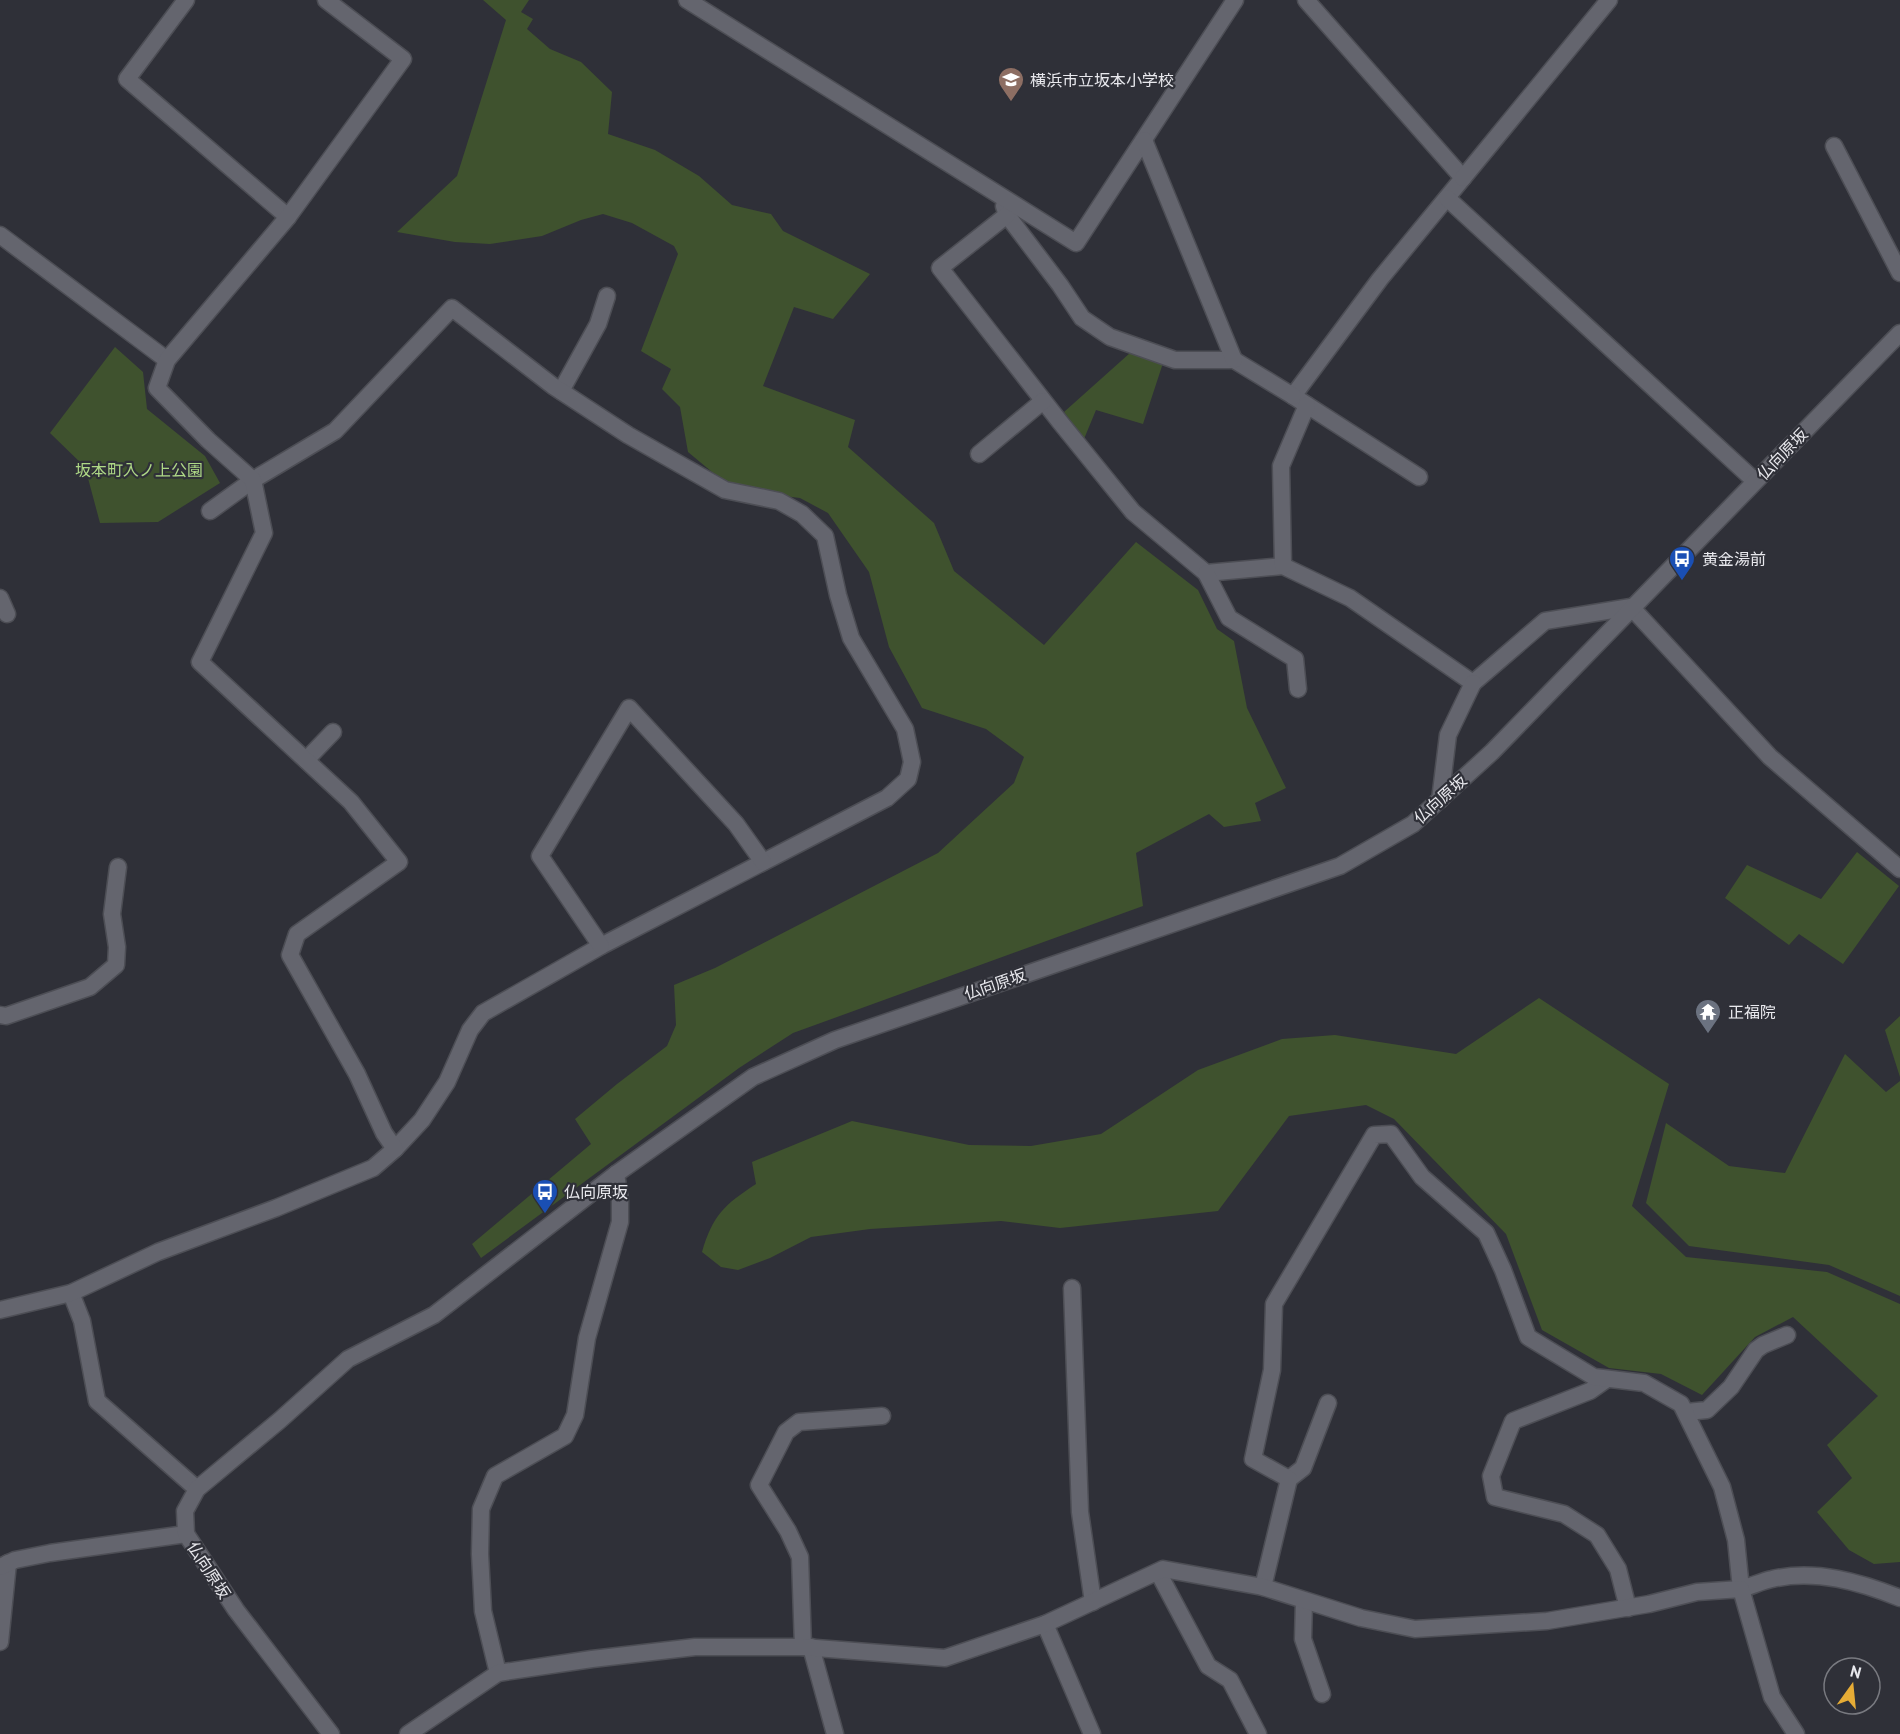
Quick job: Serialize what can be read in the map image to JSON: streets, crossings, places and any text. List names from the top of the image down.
{
  "streets": {
    "street": ["仏向原坂"]
  },
  "parks": ["坂本町入ノ上公園"],
  "places": {
    "school or university": ["横浜市立坂本小学校"],
    "bus stop": ["黄金湯前", "仏向原坂"],
    "temple": ["正福院"]
  },
  "north": "top"
}
